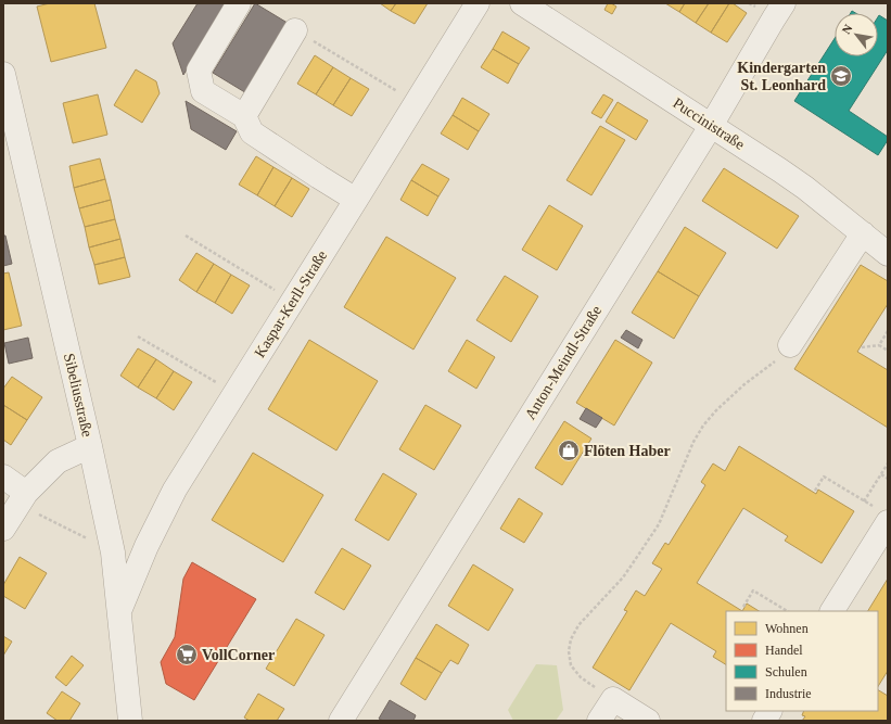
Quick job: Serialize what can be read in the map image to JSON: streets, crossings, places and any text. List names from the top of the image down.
{
  "streets": {
    "street": [
      "Puccinistraße",
      "Kaspar-Kerll-Straße",
      "Anton-Meindl-Straße",
      "Sibeliusstraße"
    ]
  },
  "crossings": [
    ["Puccinistraße", "Anton-Meindl-Straße"],
    ["Kaspar-Kerll-Straße", "Sibeliusstraße"]
  ],
  "places": {
    "school or university": ["Kindergarten St. Leonhard"],
    "shop": ["Flöten Haber"],
    "supermarket": ["VollCorner"]
  },
  "legend": [
    "Wohnen",
    "Handel",
    "Schulen",
    "Industrie"
  ],
  "north": "top left"
}
